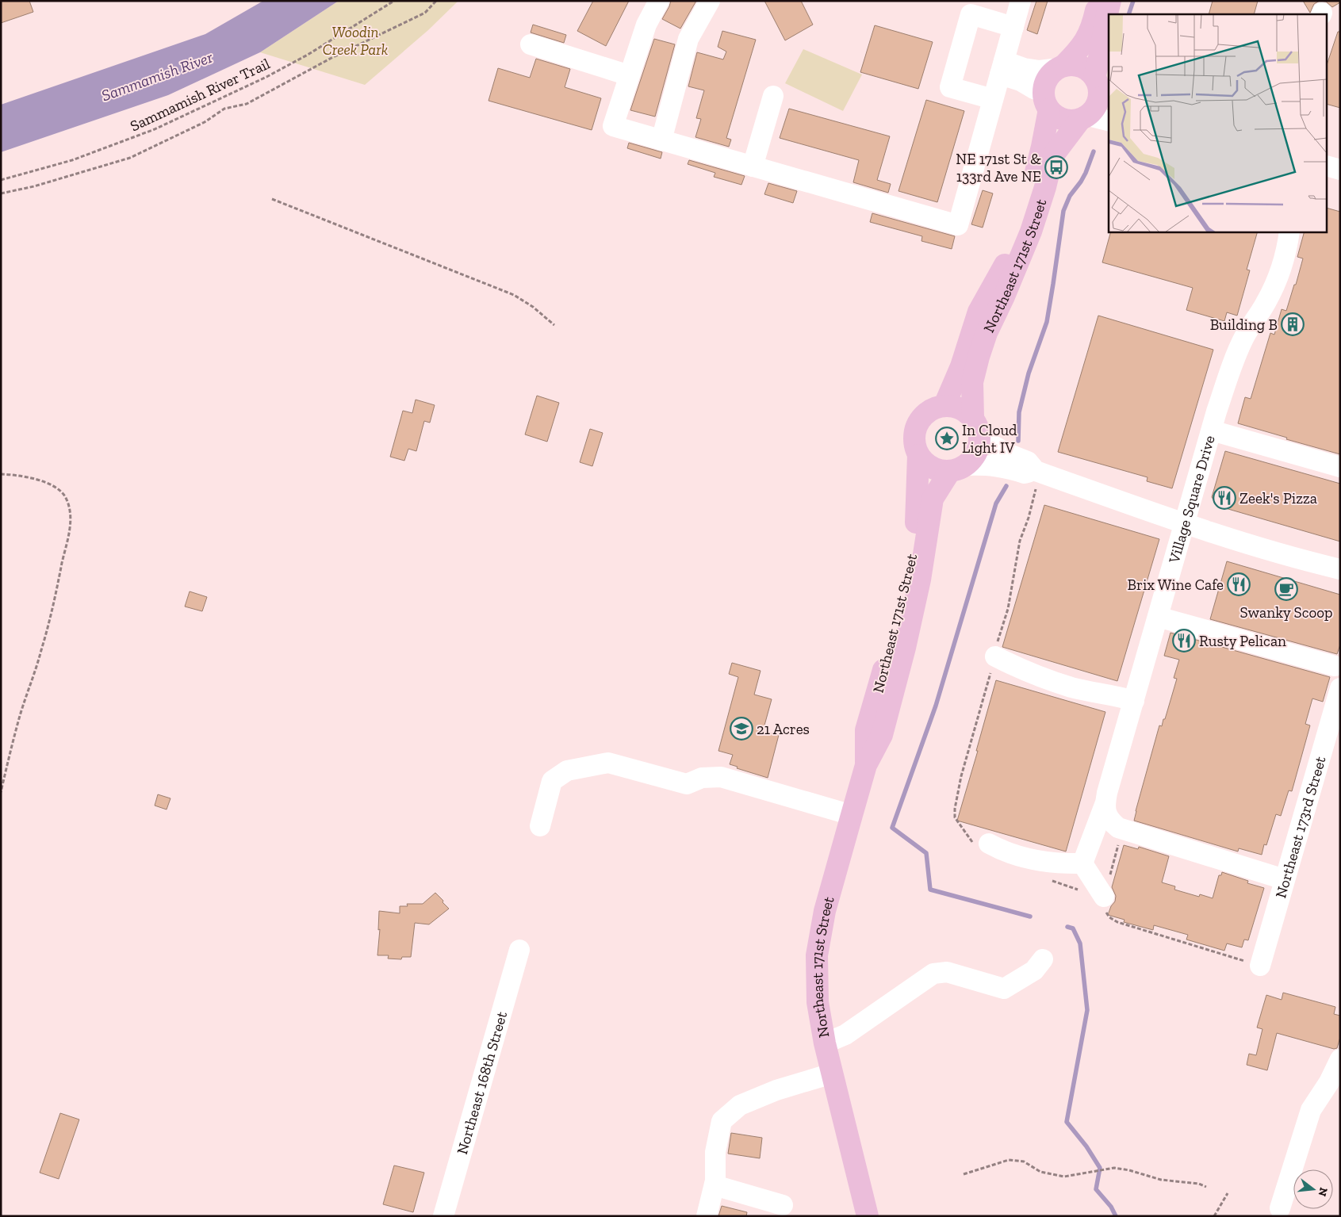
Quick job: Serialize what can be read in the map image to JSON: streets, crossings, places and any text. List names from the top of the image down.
{
  "streets": {
    "main road": ["Northeast 171st Street"],
    "street": ["Village Square Drive", "Northeast 173rd Street", "Northeast 168th Street"],
    "path": ["Sammamish River Trail"]
  },
  "water": ["Sammamish River"],
  "parks": ["Woodin Creek Park"],
  "places": {
    "bus stop": ["NE 171st St & 133rd Ave NE"],
    "building": ["Building B"],
    "place": ["In Cloud Light IV"],
    "restaurant": ["Zeek's Pizza", "Brix Wine Cafe", "Rusty Pelican"],
    "cafe": ["Swanky Scoop"],
    "school or university": ["21 Acres"]
  },
  "north": "right"
}
